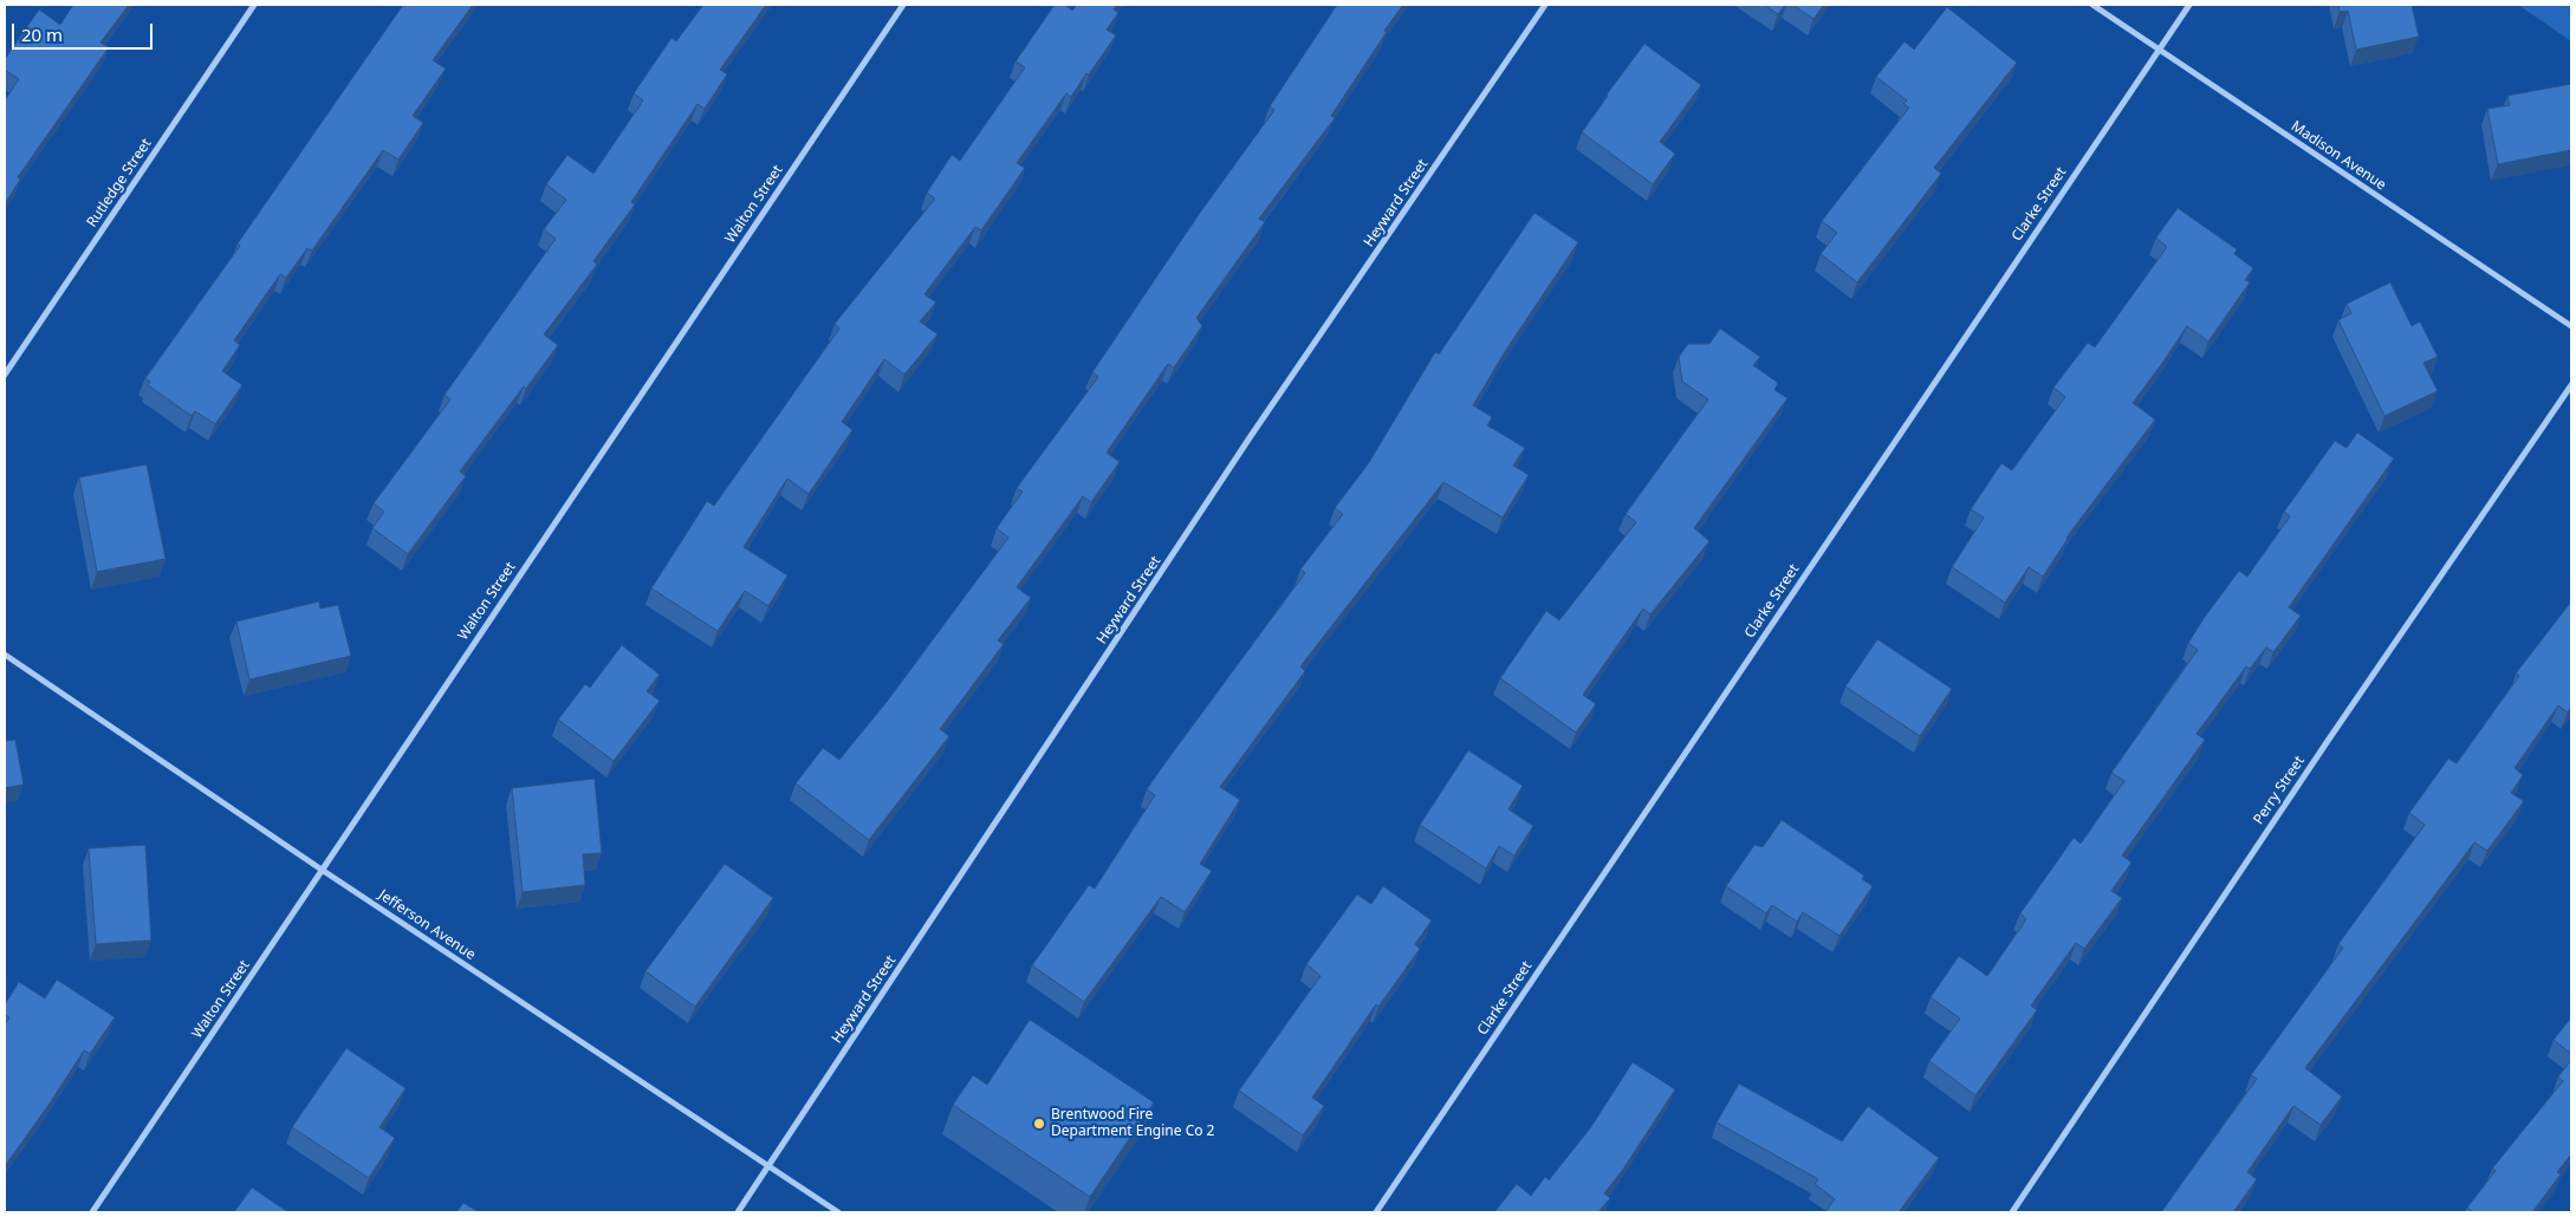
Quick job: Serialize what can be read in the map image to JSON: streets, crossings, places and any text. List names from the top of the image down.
{
  "streets": {
    "street": [
      "Madison Avenue",
      "Rutledge Street",
      "Heyward Street",
      "Walton Street",
      "Clarke Street",
      "Perry Street",
      "Jefferson Avenue"
    ]
  },
  "crossings": [
    ["Madison Avenue", "Clarke Street"],
    ["Heyward Street", "Jefferson Avenue"],
    ["Walton Street", "Jefferson Avenue"]
  ],
  "places": ["Brentwood Fire Department Engine Co 2"],
  "scale_bar": "20 m"
}
